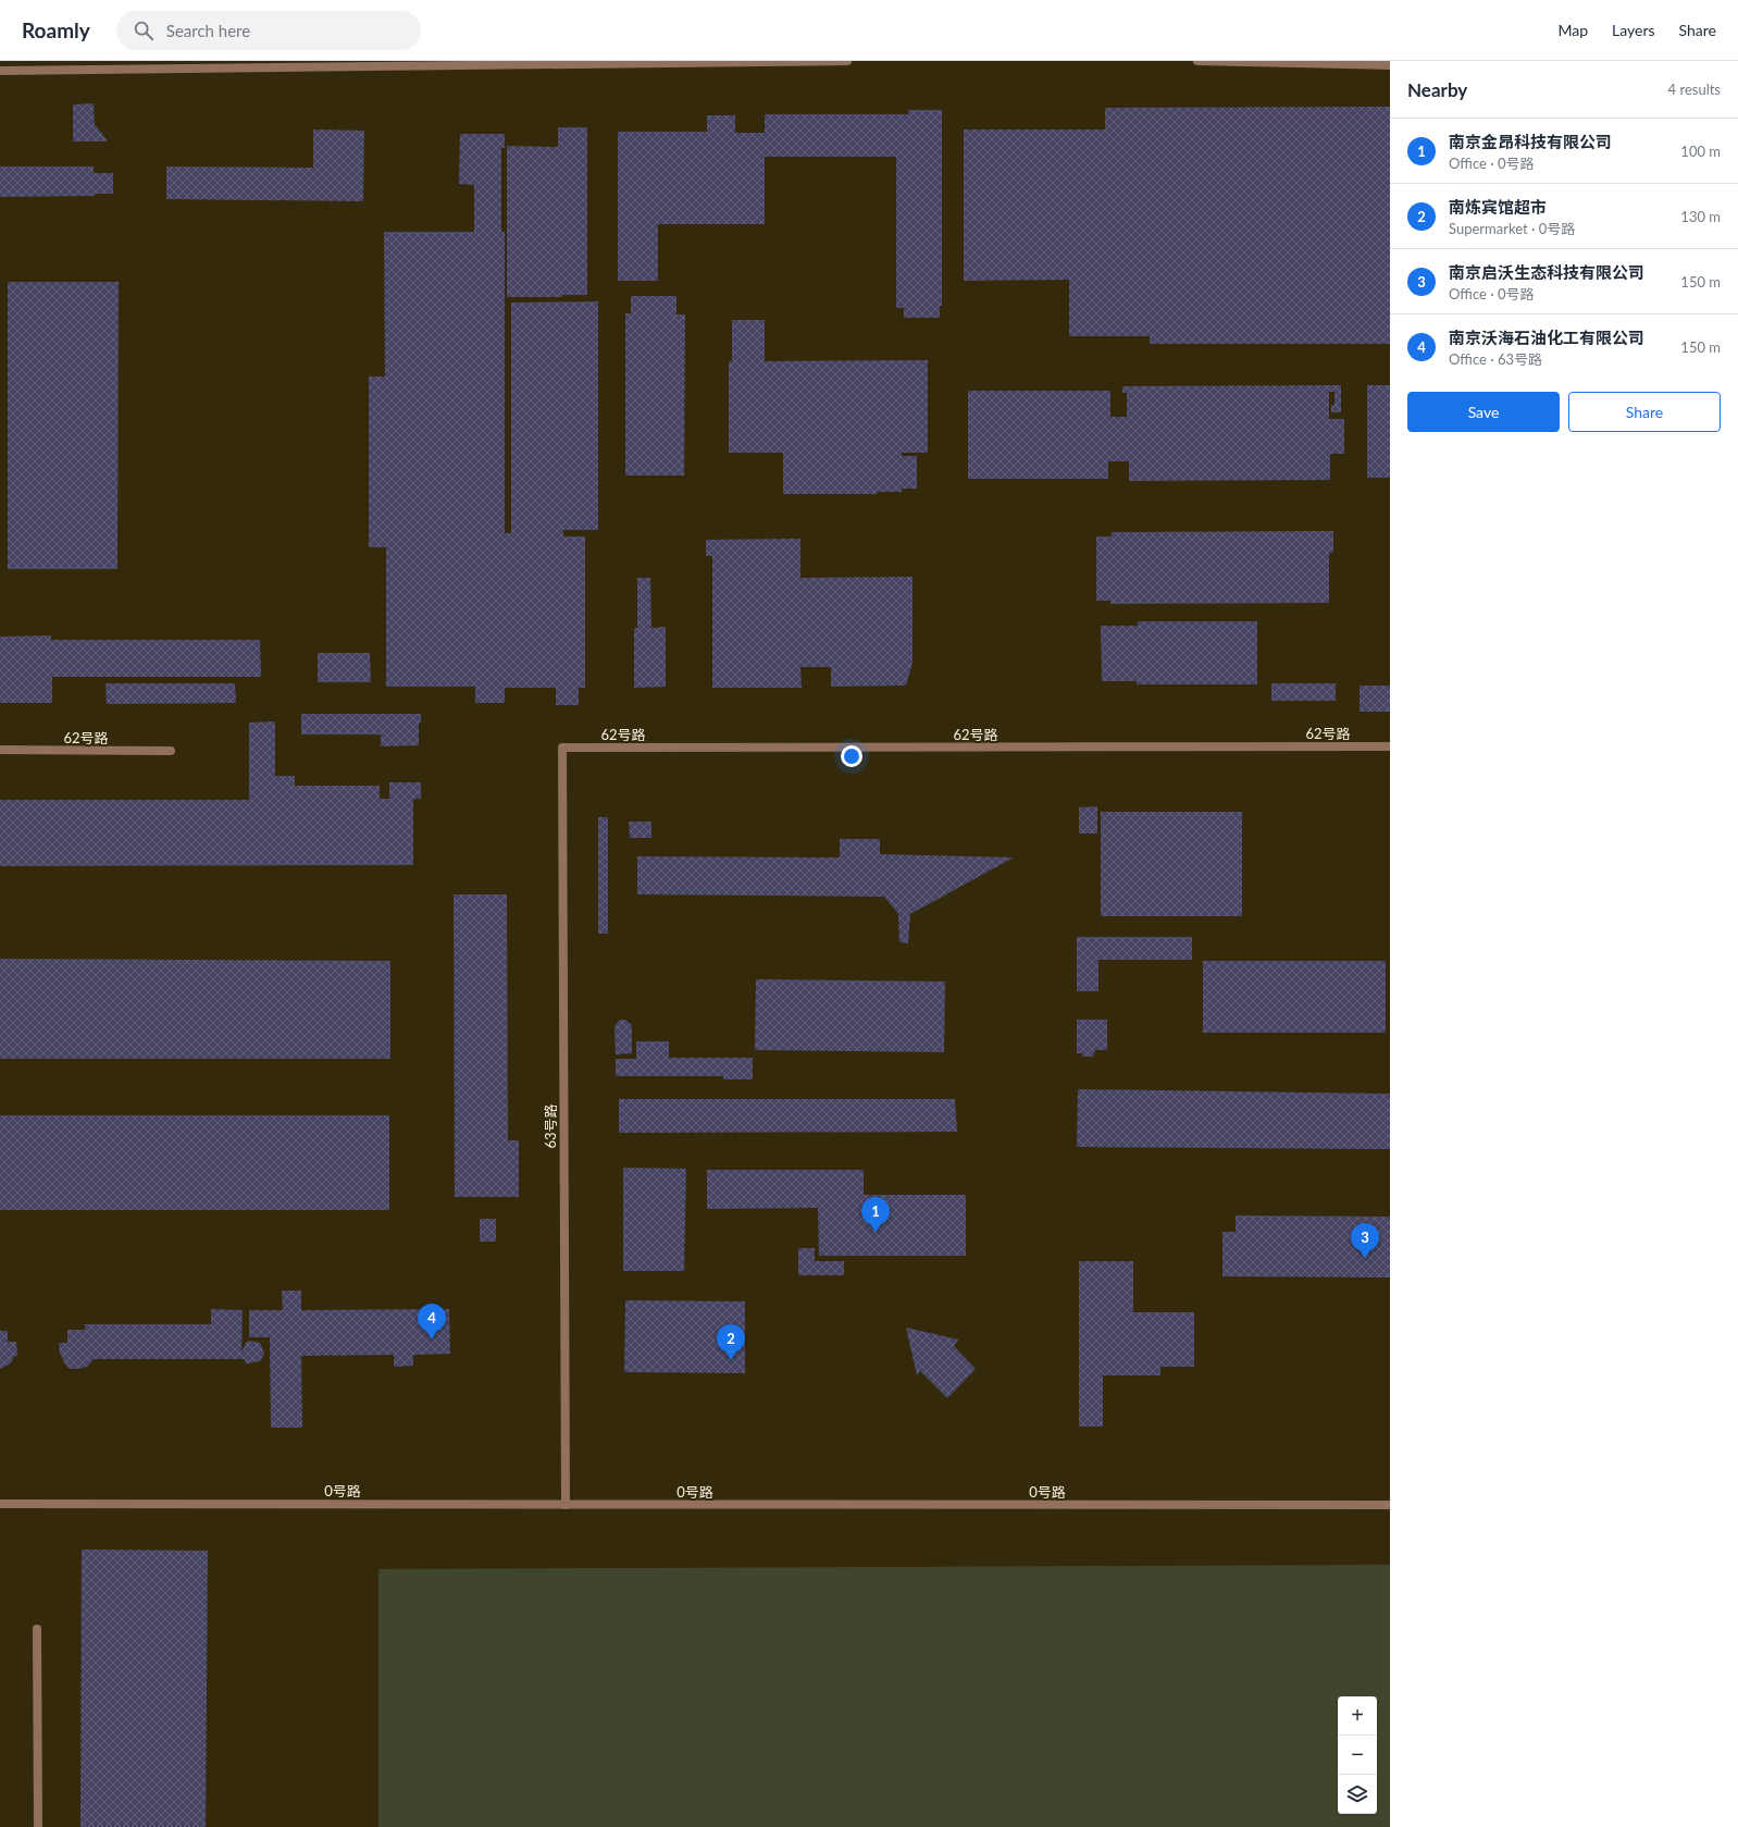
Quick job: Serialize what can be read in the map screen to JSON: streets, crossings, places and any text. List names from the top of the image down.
{
  "streets": {
    "street": ["62号路", "63号路", "0号路"]
  },
  "crossings": [
    ["62号路", "63号路"],
    ["63号路", "0号路"]
  ],
  "page": {
    "header": "Roamly",
    "search": "Search here",
    "nav": ["Map", "Layers", "Share"],
    "heading": ["Nearby", "4 results"],
    "list": [
      {
        "mark": "1",
        "name": "南京金昂科技有限公司",
        "note": "Office · 0号路",
        "value": "100 m"
      },
      {
        "mark": "2",
        "name": "南炼宾馆超市",
        "note": "Supermarket · 0号路",
        "value": "130 m"
      },
      {
        "mark": "3",
        "name": "南京启沃生态科技有限公司",
        "note": "Office · 0号路",
        "value": "150 m"
      },
      {
        "mark": "4",
        "name": "南京沃海石油化工有限公司",
        "note": "Office · 63号路",
        "value": "150 m"
      }
    ],
    "buttons": ["Save", "Share"],
    "pins": [
      "1",
      "3",
      "4",
      "2"
    ],
    "map_buttons": ["+", "−"]
  }
}
